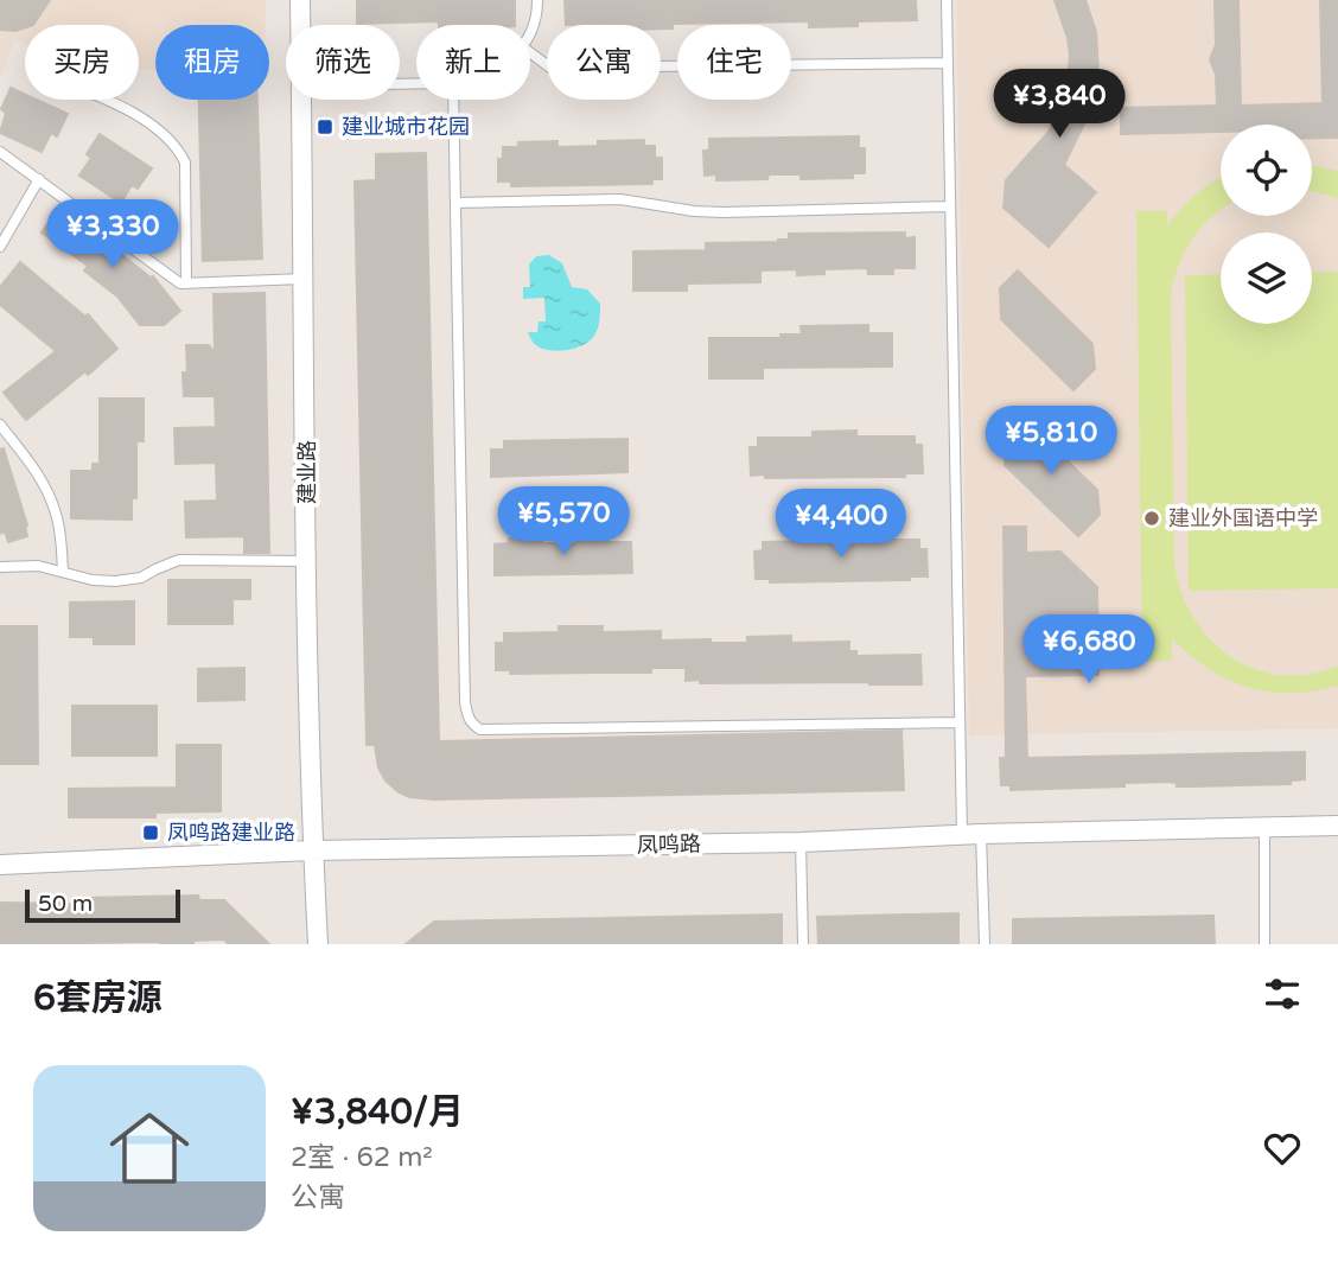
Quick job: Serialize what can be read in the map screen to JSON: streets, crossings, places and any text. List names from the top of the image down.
{
  "streets": {
    "street": ["建业路", "凤鸣路"]
  },
  "crossings": [
    ["建业路", "凤鸣路"]
  ],
  "places": {
    "transit": ["建业城市花园", "凤鸣路建业路"],
    "other": ["建业外国语中学"]
  },
  "scale_bar": "50 m",
  "page": {
    "chip": [
      "买房",
      "租房",
      "筛选",
      "新上",
      "公寓",
      "住宅"
    ],
    "price": [
      "¥3,840",
      "¥3,330",
      "¥5,810",
      "¥5,570",
      "¥4,400",
      "¥6,680"
    ],
    "scale": "50 m",
    "heading": "6套房源",
    "list": [
      {
        "name": "¥3,840/月",
        "note": "2室 · 62 m² · 公寓"
      }
    ]
  }
}
